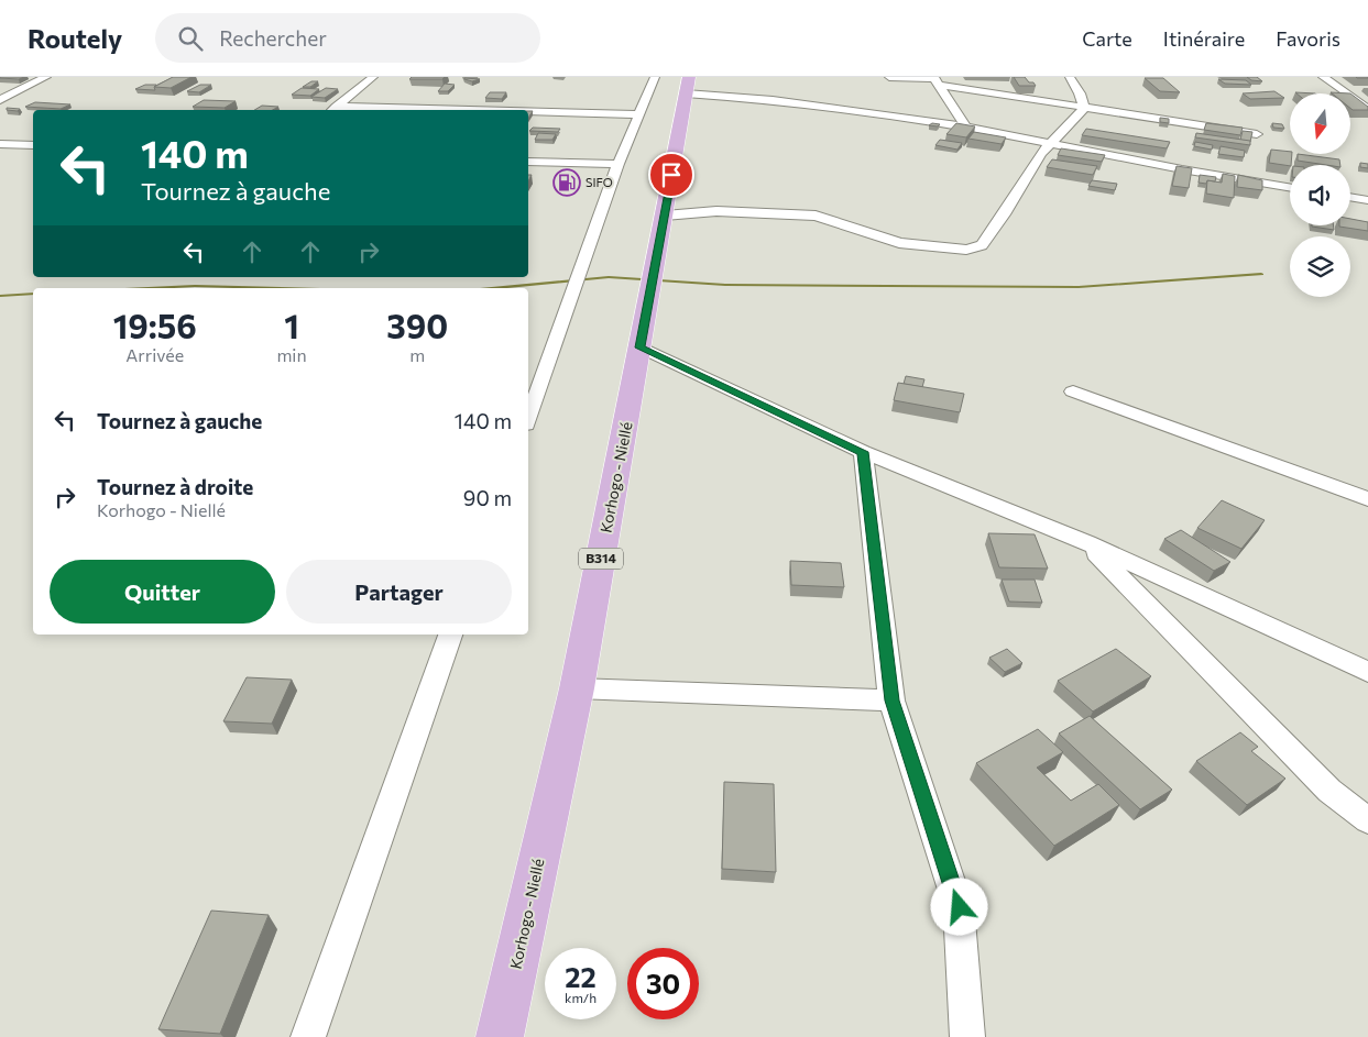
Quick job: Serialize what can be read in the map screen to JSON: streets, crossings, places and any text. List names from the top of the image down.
{
  "streets": {
    "main road": ["Korhogo - Niellé", "B314"]
  },
  "places": {
    "fuel station": ["SIFO"]
  },
  "north": "bottom",
  "page": {
    "header": "Routely",
    "search": "Rechercher",
    "nav": ["Carte", "Itinéraire", "Favoris"],
    "turn": ["140 m", "Tournez à gauche"],
    "eta": [
      "19:56",
      "Arrivée",
      "1",
      "min",
      "390",
      "m"
    ],
    "list": [
      {
        "name": "Tournez à gauche",
        "value": "140 m"
      },
      {
        "name": "Tournez à droite",
        "note": "Korhogo - Niellé",
        "value": "90 m"
      }
    ],
    "buttons": ["Quitter", "Partager"],
    "speed": "22 km/h",
    "limit": "30"
  }
}
